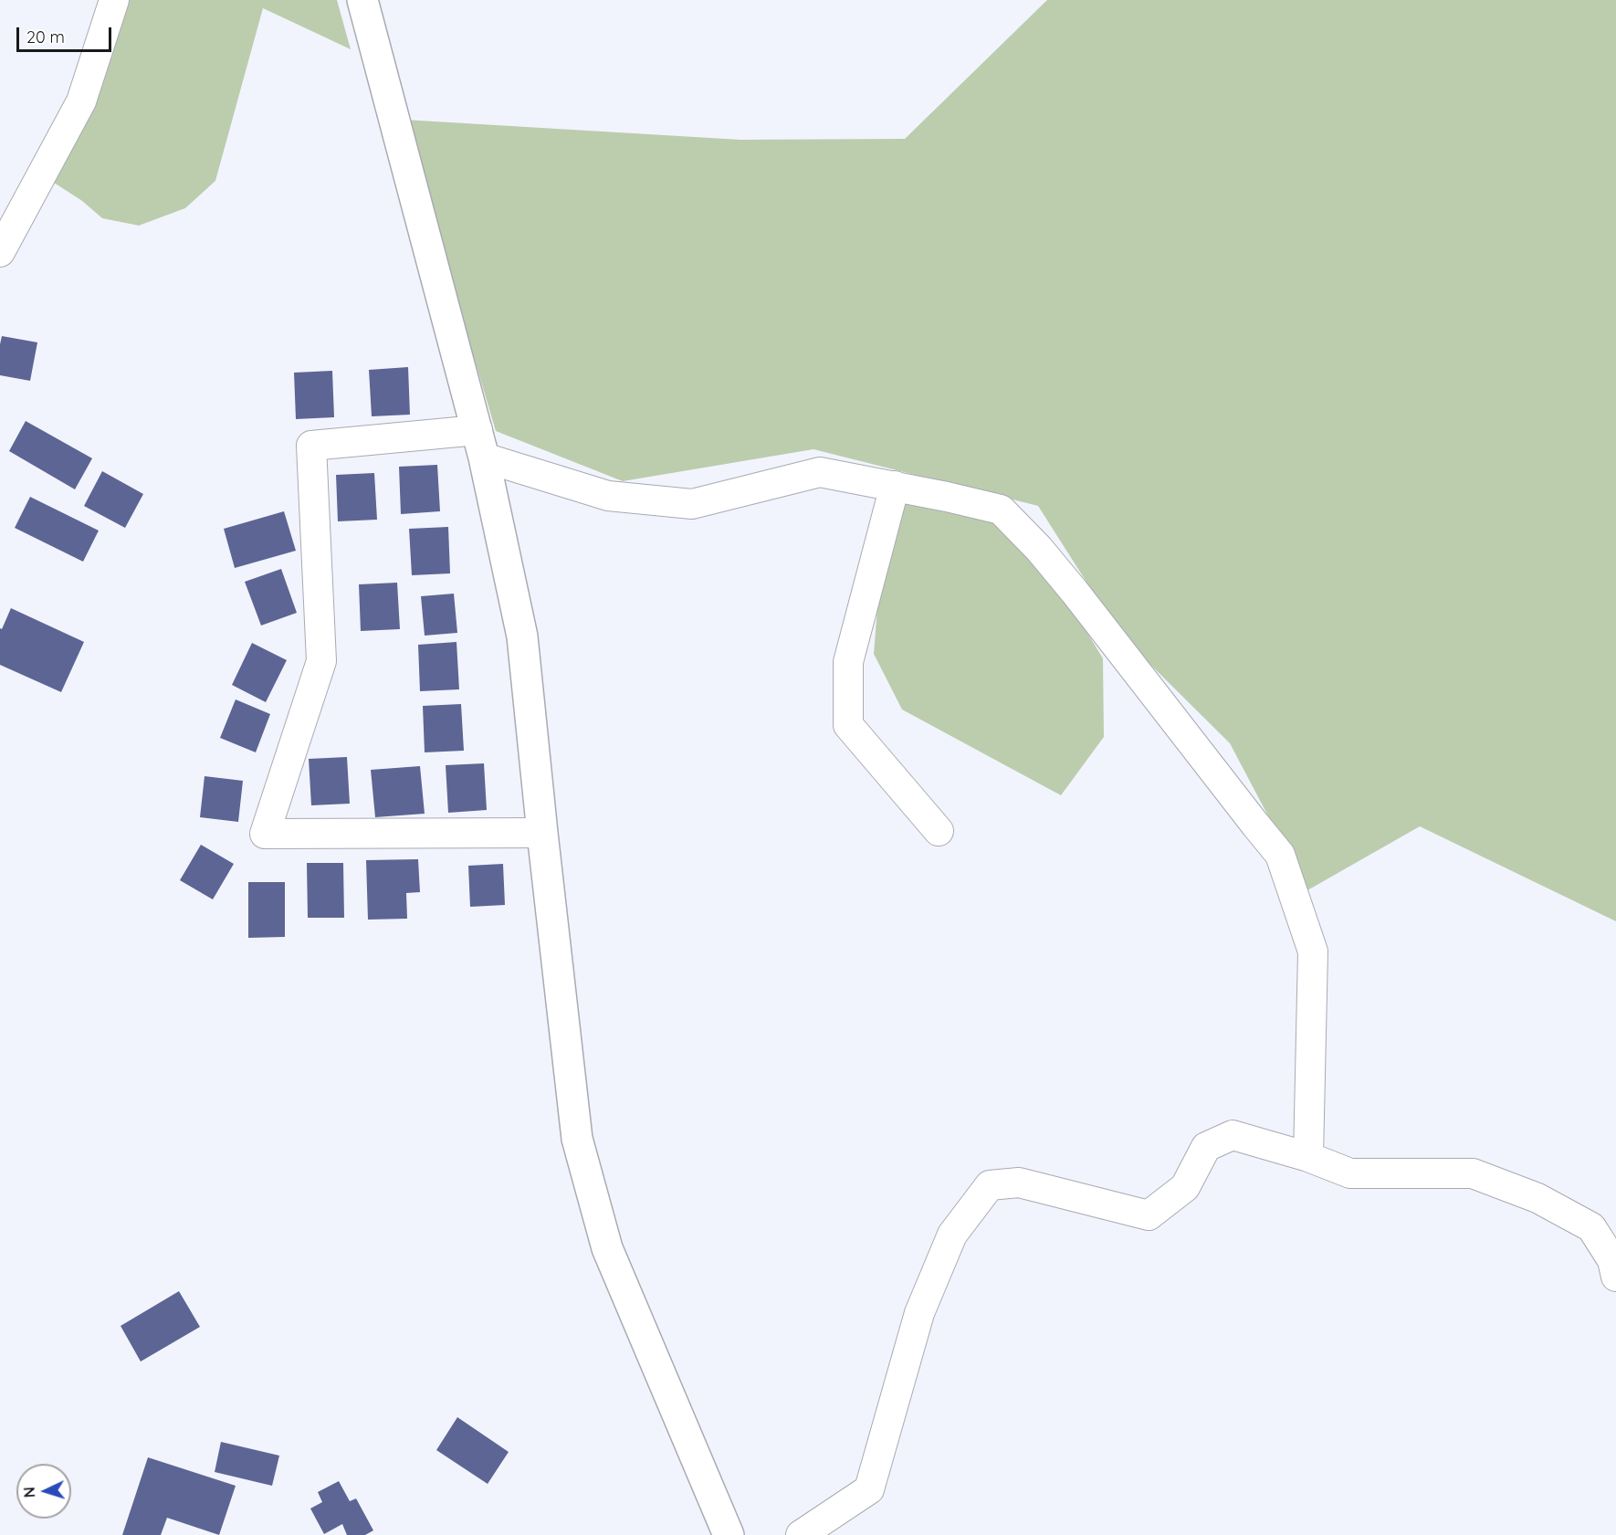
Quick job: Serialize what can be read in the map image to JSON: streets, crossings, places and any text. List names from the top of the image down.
{
  "scale_bar": "20 m",
  "north": "left"
}
